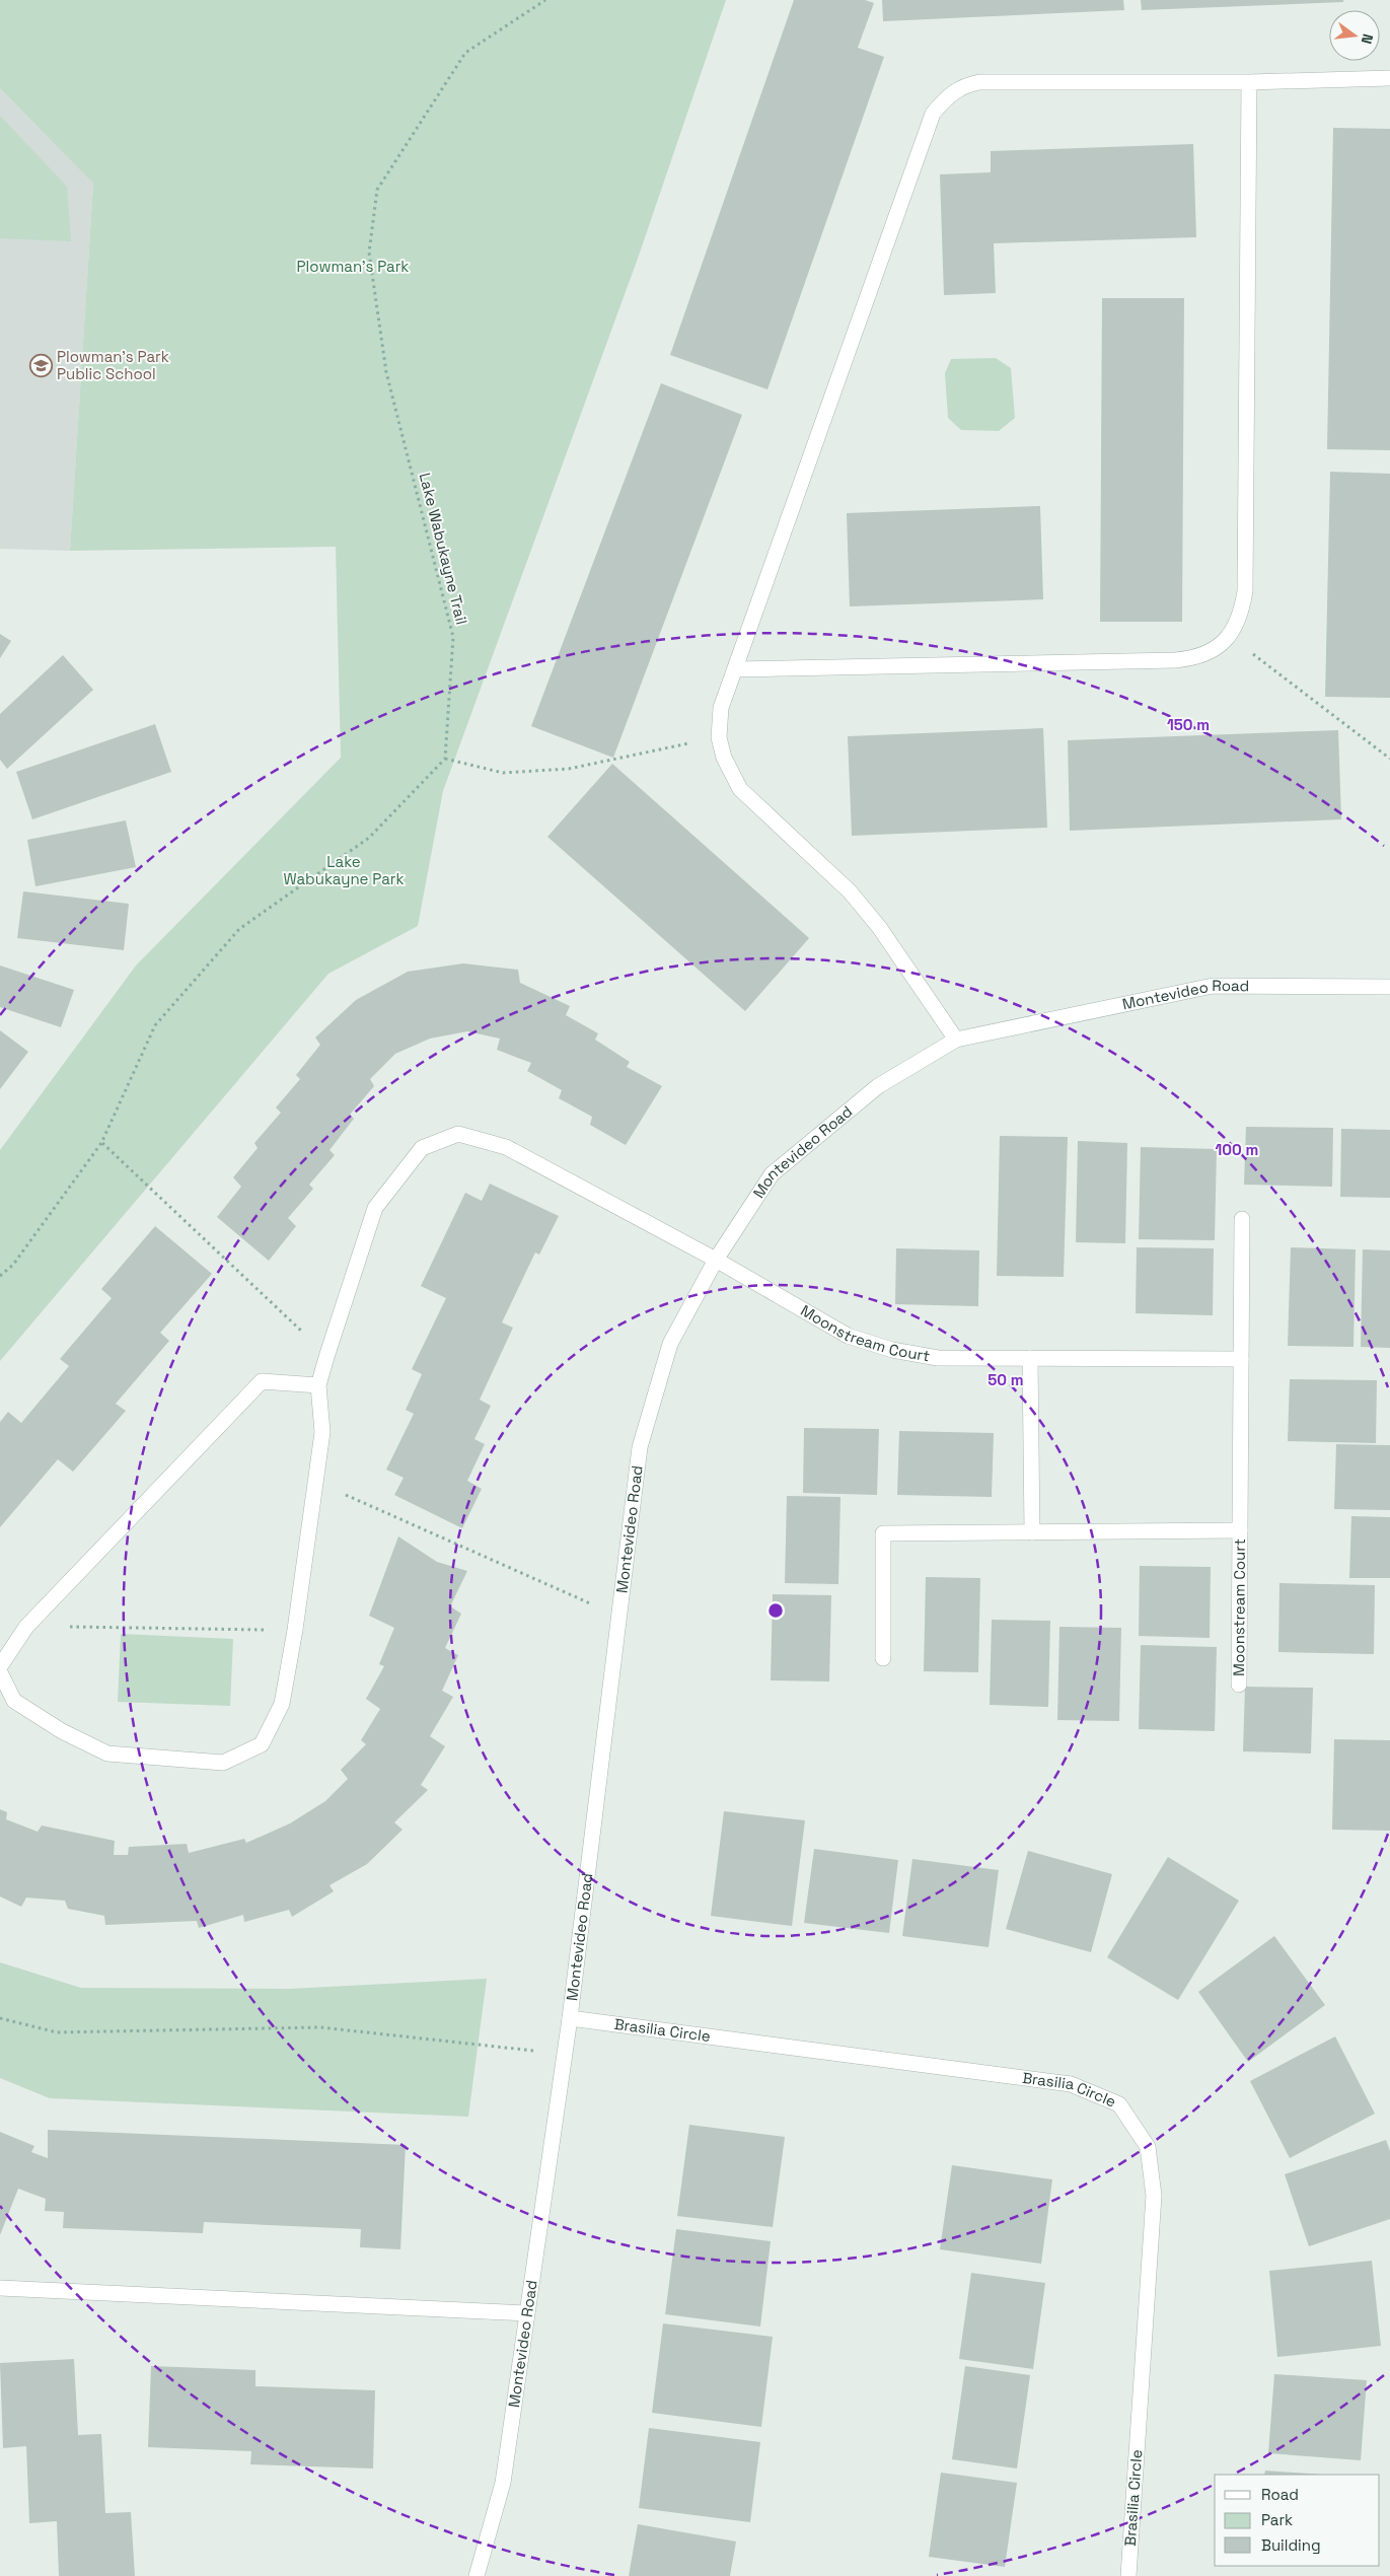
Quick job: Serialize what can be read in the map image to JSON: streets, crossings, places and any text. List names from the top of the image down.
{
  "streets": {
    "street": ["Montevideo Road", "Moonstream Court", "Brasilia Circle"],
    "path": ["Lake Wabukayne Trail"]
  },
  "crossings": [
    ["Montevideo Road", "Moonstream Court"],
    ["Montevideo Road", "Brasilia Circle"]
  ],
  "parks": ["Plowman's Park", "Lake Wabukayne Park"],
  "places": {
    "school or university": ["Plowman's Park Public School"]
  },
  "legend": ["Road", "Park", "Building"],
  "north": "right",
  "rings": ["150 m", "100 m", "50 m"]
}
